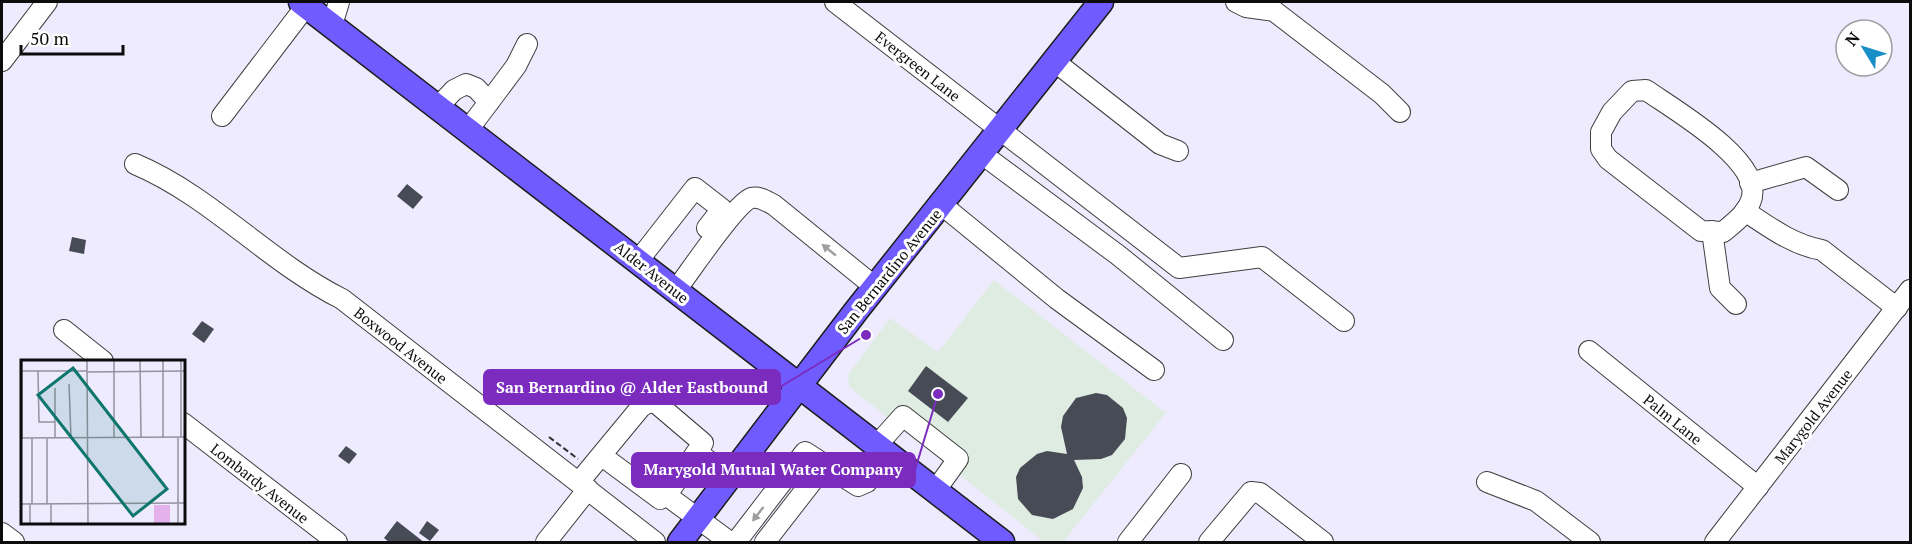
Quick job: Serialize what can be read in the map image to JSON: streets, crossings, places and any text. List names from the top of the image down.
{
  "streets": {
    "main road": ["San Bernardino Avenue", "Alder Avenue"],
    "street": [
      "Evergreen Lane",
      "Boxwood Avenue",
      "Marygold Avenue",
      "Palm Lane",
      "Lombardy Avenue"
    ]
  },
  "crossings": [
    ["Evergreen Lane", "San Bernardino Avenue"],
    ["San Bernardino Avenue", "Alder Avenue"],
    ["Marygold Avenue", "Palm Lane"]
  ],
  "places": ["San Bernardino @ Alder Eastbound", "Marygold Mutual Water Company"],
  "scale_bar": "50 m",
  "north": "top left"
}
